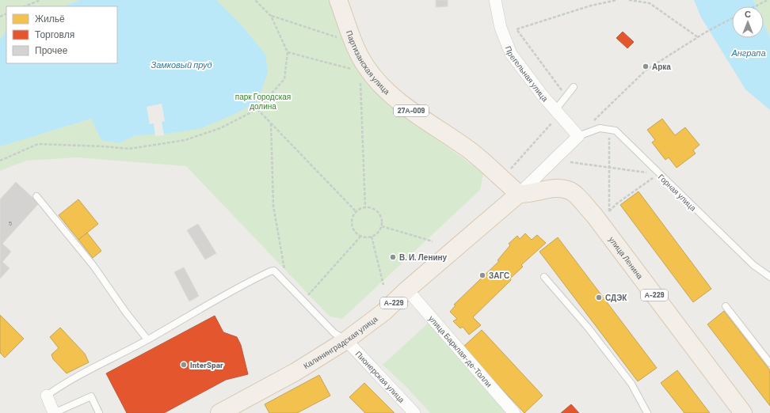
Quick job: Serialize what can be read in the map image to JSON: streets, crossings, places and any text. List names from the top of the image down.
{
  "streets": {
    "main road": [
      "Партизанская улица",
      "27А-009",
      "улица Ленина",
      "А-229",
      "Калининградская улица"
    ],
    "street": ["Прегельная улица", "улица Барклая-де-Толли", "Пионерская улица"],
    "lane": ["Горная улица"]
  },
  "crossings": [
    ["Партизанская улица", "улица Ленина"],
    ["Партизанская улица", "Калининградская улица"],
    ["Прегельная улица", "Горная улица"],
    ["улица Ленина", "Калининградская улица"],
    ["Калининградская улица", "улица Барклая-де-Толли"],
    ["Калининградская улица", "Пионерская улица"]
  ],
  "water": ["Анграпа", "Замковый пруд"],
  "parks": ["парк Городская долина"],
  "places": [
    "Арка",
    "В. И. Ленину",
    "ЗАГС",
    "СДЭК",
    "InterSpar"
  ],
  "house_numbers": ["5"],
  "legend": ["Жильё", "Торговля", "Прочее"],
  "north": "top"
}
